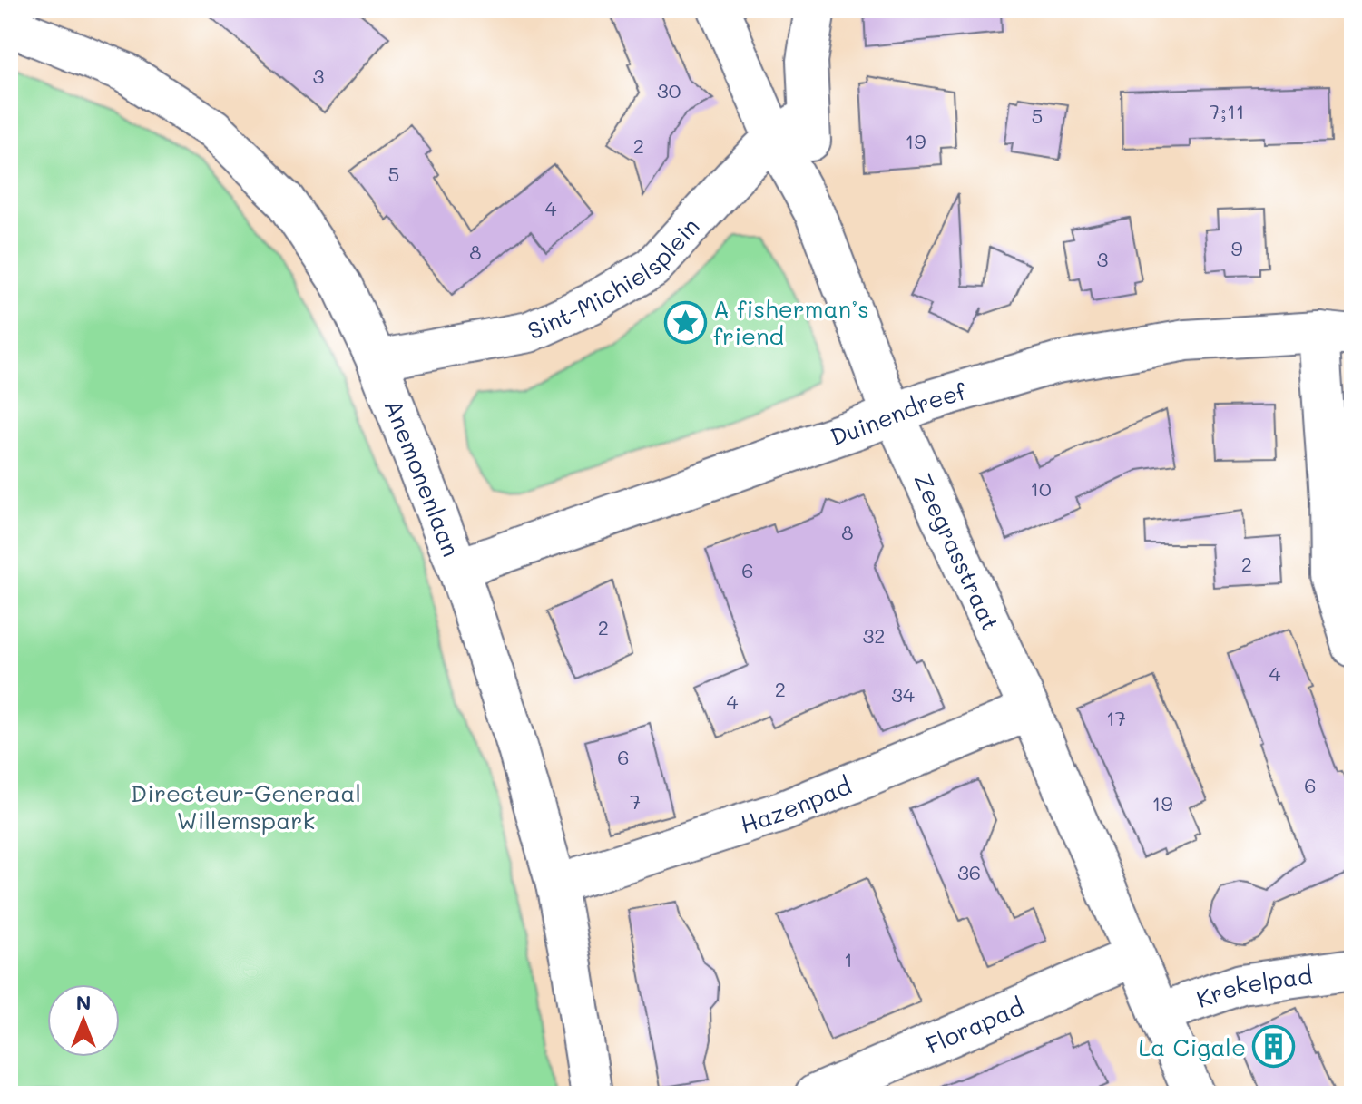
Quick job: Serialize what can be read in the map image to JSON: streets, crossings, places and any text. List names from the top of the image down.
{
  "streets": {
    "street": [
      "Sint-Michielsplein",
      "Duinendreef",
      "Anemonenlaan",
      "Zeegrasstraat",
      "Hazenpad",
      "Krekelpad",
      "Florapad"
    ]
  },
  "crossings": [
    ["Sint-Michielsplein", "Anemonenlaan"],
    ["Sint-Michielsplein", "Zeegrasstraat"],
    ["Duinendreef", "Anemonenlaan"],
    ["Duinendreef", "Zeegrasstraat"],
    ["Anemonenlaan", "Hazenpad"],
    ["Zeegrasstraat", "Hazenpad"],
    ["Zeegrasstraat", "Krekelpad"],
    ["Zeegrasstraat", "Florapad"]
  ],
  "parks": ["Directeur-Generaal Willemspark"],
  "places": {
    "place": ["A fisherman’s friend"],
    "building": ["La Cigale"]
  },
  "house_numbers": [
    "3",
    "30",
    "7;11",
    "5",
    "19",
    "2",
    "5",
    "4",
    "9",
    "8",
    "3",
    "10",
    "8",
    "2",
    "6",
    "2",
    "32",
    "4",
    "2",
    "34",
    "4",
    "17",
    "6",
    "6",
    "7",
    "19",
    "36",
    "1"
  ],
  "north": "top"
}
